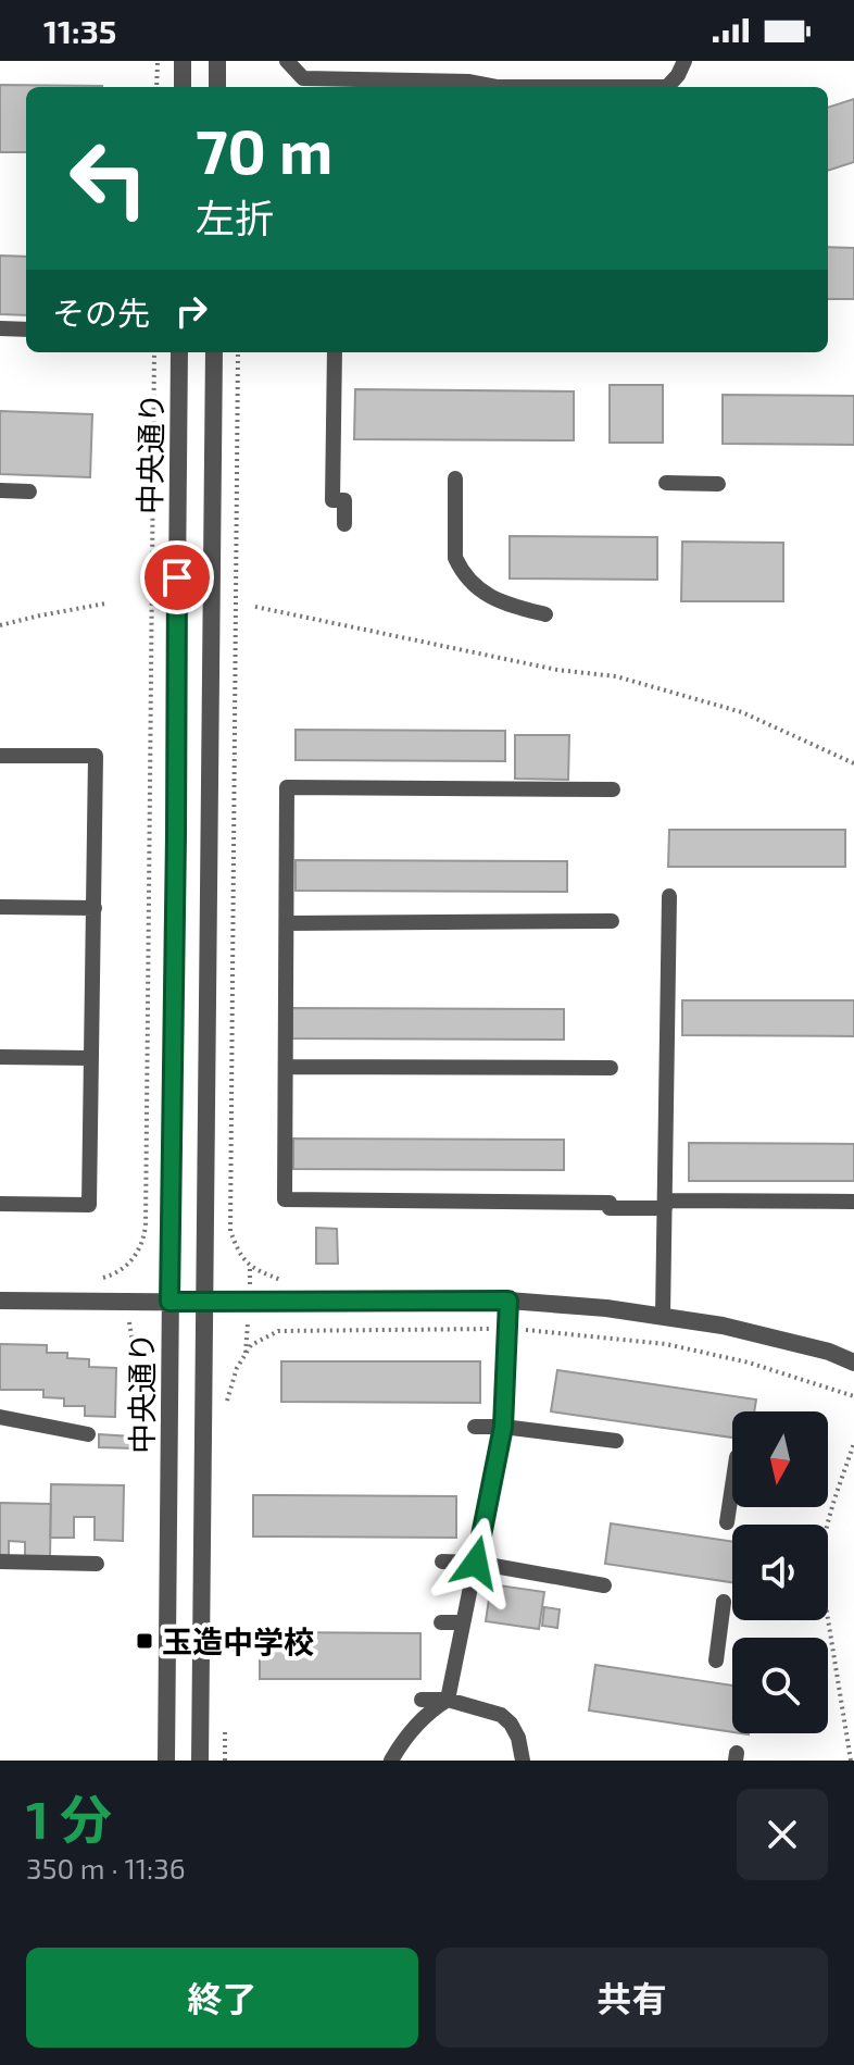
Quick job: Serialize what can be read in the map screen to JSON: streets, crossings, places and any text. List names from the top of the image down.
{
  "streets": {
    "street": ["中央通り"]
  },
  "places": {
    "transit": ["玉造中学校"]
  },
  "north": "bottom",
  "page": {
    "status": "11:35",
    "turn": ["70 m", "左折"],
    "then": "その先",
    "heading": ["1 分", "350 m · 11:36"],
    "buttons": ["終了", "共有"]
  }
}
